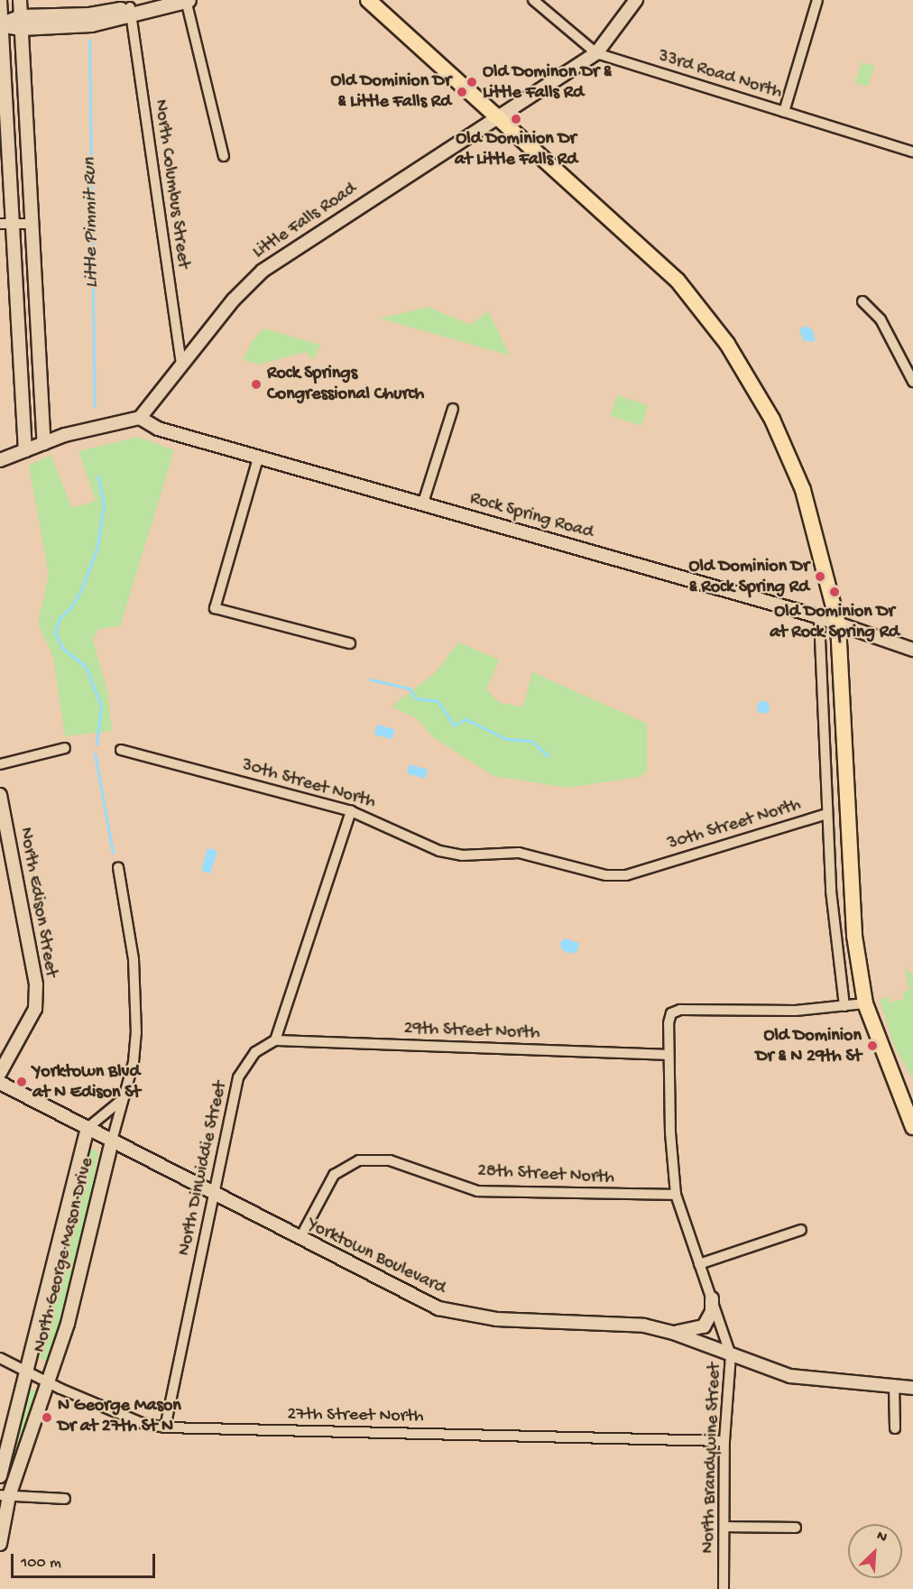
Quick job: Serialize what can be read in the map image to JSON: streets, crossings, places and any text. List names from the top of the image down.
{
  "streets": {
    "street": [
      "33rd Road North",
      "North Columbus Street",
      "Little Falls Road",
      "Rock Spring Road",
      "30th Street North",
      "North Edison Street",
      "29th Street North",
      "North Dinwiddie Street",
      "28th Street North",
      "North George Mason Drive",
      "Yorktown Boulevard",
      "27th Street North",
      "North Brandywine Street"
    ]
  },
  "crossings": [
    ["33rd Road North", "Little Falls Road"],
    ["North Columbus Street", "Little Falls Road"],
    ["Little Falls Road", "Rock Spring Road"],
    ["29th Street North", "North Dinwiddie Street"],
    ["29th Street North", "North Brandywine Street"],
    ["North Dinwiddie Street", "Yorktown Boulevard"],
    ["North Dinwiddie Street", "27th Street North"],
    ["28th Street North", "Yorktown Boulevard"],
    ["28th Street North", "North Brandywine Street"],
    ["North George Mason Drive", "Yorktown Boulevard"],
    ["North George Mason Drive", "27th Street North"],
    ["Yorktown Boulevard", "North Brandywine Street"],
    ["27th Street North", "North Brandywine Street"]
  ],
  "water": ["Little Pimmit Run"],
  "places": [
    "Old Dominon Dr & Little Falls Rd",
    "Old Dominion Dr & Little Falls Rd",
    "Old Dominion Dr at Little Falls Rd",
    "Rock Springs Congressional Church",
    "Old Dominion Dr & Rock Spring Rd",
    "Old Dominion Dr at Rock Spring Rd",
    "Old Dominion Dr & N 29th St",
    "Yorktown Blvd at N Edison St",
    "N George Mason Dr at 27th St N"
  ],
  "scale_bar": "100 m",
  "north": "top right"
}
